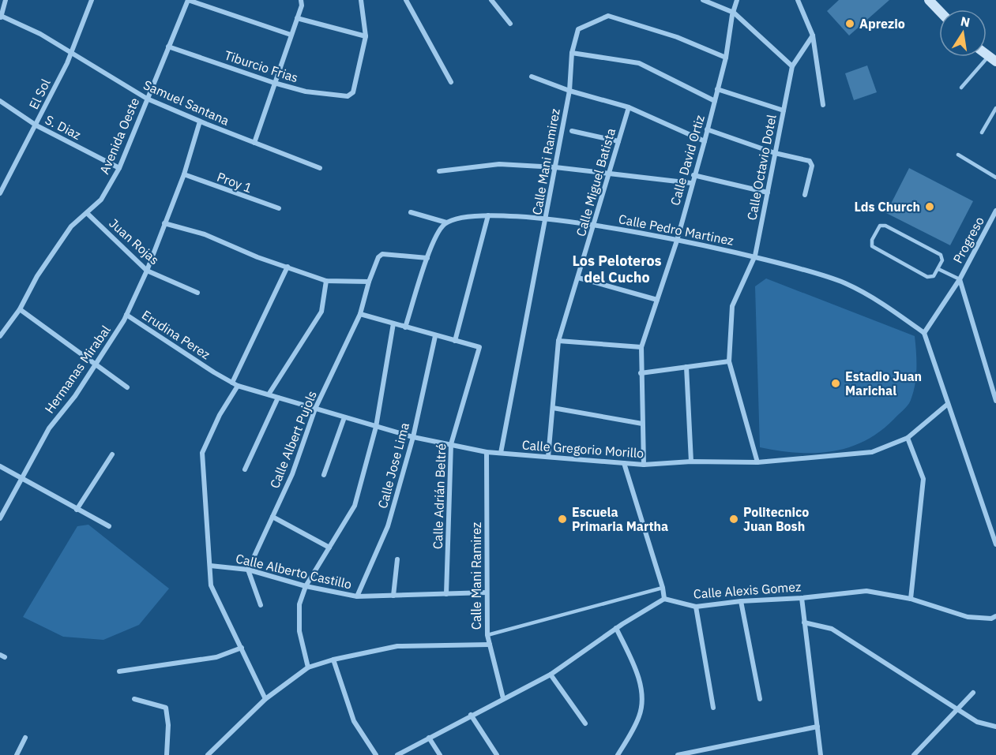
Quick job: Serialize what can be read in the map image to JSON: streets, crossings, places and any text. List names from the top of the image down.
{
  "streets": {
    "street": [
      "Tiburcio Frias",
      "El Sol",
      "Samuel Santana",
      "S. Diaz",
      "Avenida Oeste",
      "Calle David Ortiz",
      "Calle Mani Ramirez",
      "Calle Octavio Dotel",
      "Proy 1",
      "Calle Miguel Batista",
      "Calle Pedro Martinez",
      "Progreso",
      "Juan Rojas",
      "Erudina Perez",
      "Hermanas Mirabal",
      "Calle Albert Pujols",
      "Calle Gregorio Morillo",
      "Calle Jose Lima",
      "Calle Adrián Beltré",
      "Calle Alberto Castillo",
      "Calle Alexis Gomez"
    ]
  },
  "crossings": [
    ["Tiburcio Frias", "Avenida Oeste"],
    ["El Sol", "Samuel Santana"],
    ["El Sol", "S. Diaz"],
    ["Samuel Santana", "Avenida Oeste"],
    ["Samuel Santana", "Hermanas Mirabal"],
    ["S. Diaz", "Avenida Oeste"],
    ["Avenida Oeste", "Juan Rojas"],
    ["Calle David Ortiz", "Calle Mani Ramirez"],
    ["Calle David Ortiz", "Calle Pedro Martinez"],
    ["Calle David Ortiz", "Calle Gregorio Morillo"],
    ["Calle Mani Ramirez", "Calle Pedro Martinez"],
    ["Calle Mani Ramirez", "Calle Gregorio Morillo"],
    ["Calle Mani Ramirez", "Calle Alberto Castillo"],
    ["Calle Octavio Dotel", "Calle Pedro Martinez"],
    ["Calle Octavio Dotel", "Calle Gregorio Morillo"],
    ["Proy 1", "Hermanas Mirabal"],
    ["Calle Miguel Batista", "Calle Pedro Martinez"],
    ["Calle Miguel Batista", "Calle Gregorio Morillo"],
    ["Calle Pedro Martinez", "Progreso"],
    ["Juan Rojas", "Hermanas Mirabal"],
    ["Erudina Perez", "Hermanas Mirabal"],
    ["Erudina Perez", "Calle Gregorio Morillo"],
    ["Calle Albert Pujols", "Calle Gregorio Morillo"],
    ["Calle Albert Pujols", "Calle Alberto Castillo"],
    ["Calle Gregorio Morillo", "Calle Jose Lima"],
    ["Calle Gregorio Morillo", "Calle Adrián Beltré"],
    ["Calle Jose Lima", "Calle Alberto Castillo"],
    ["Calle Adrián Beltré", "Calle Alberto Castillo"]
  ],
  "districts": ["Los Peloteros del Cucho"],
  "places": [
    "Aprezio",
    "Lds Church",
    "Estadio Juan Marichal",
    "Escuela Primaria Martha",
    "Politecnico Juan Bosh"
  ],
  "north": "top"
}
